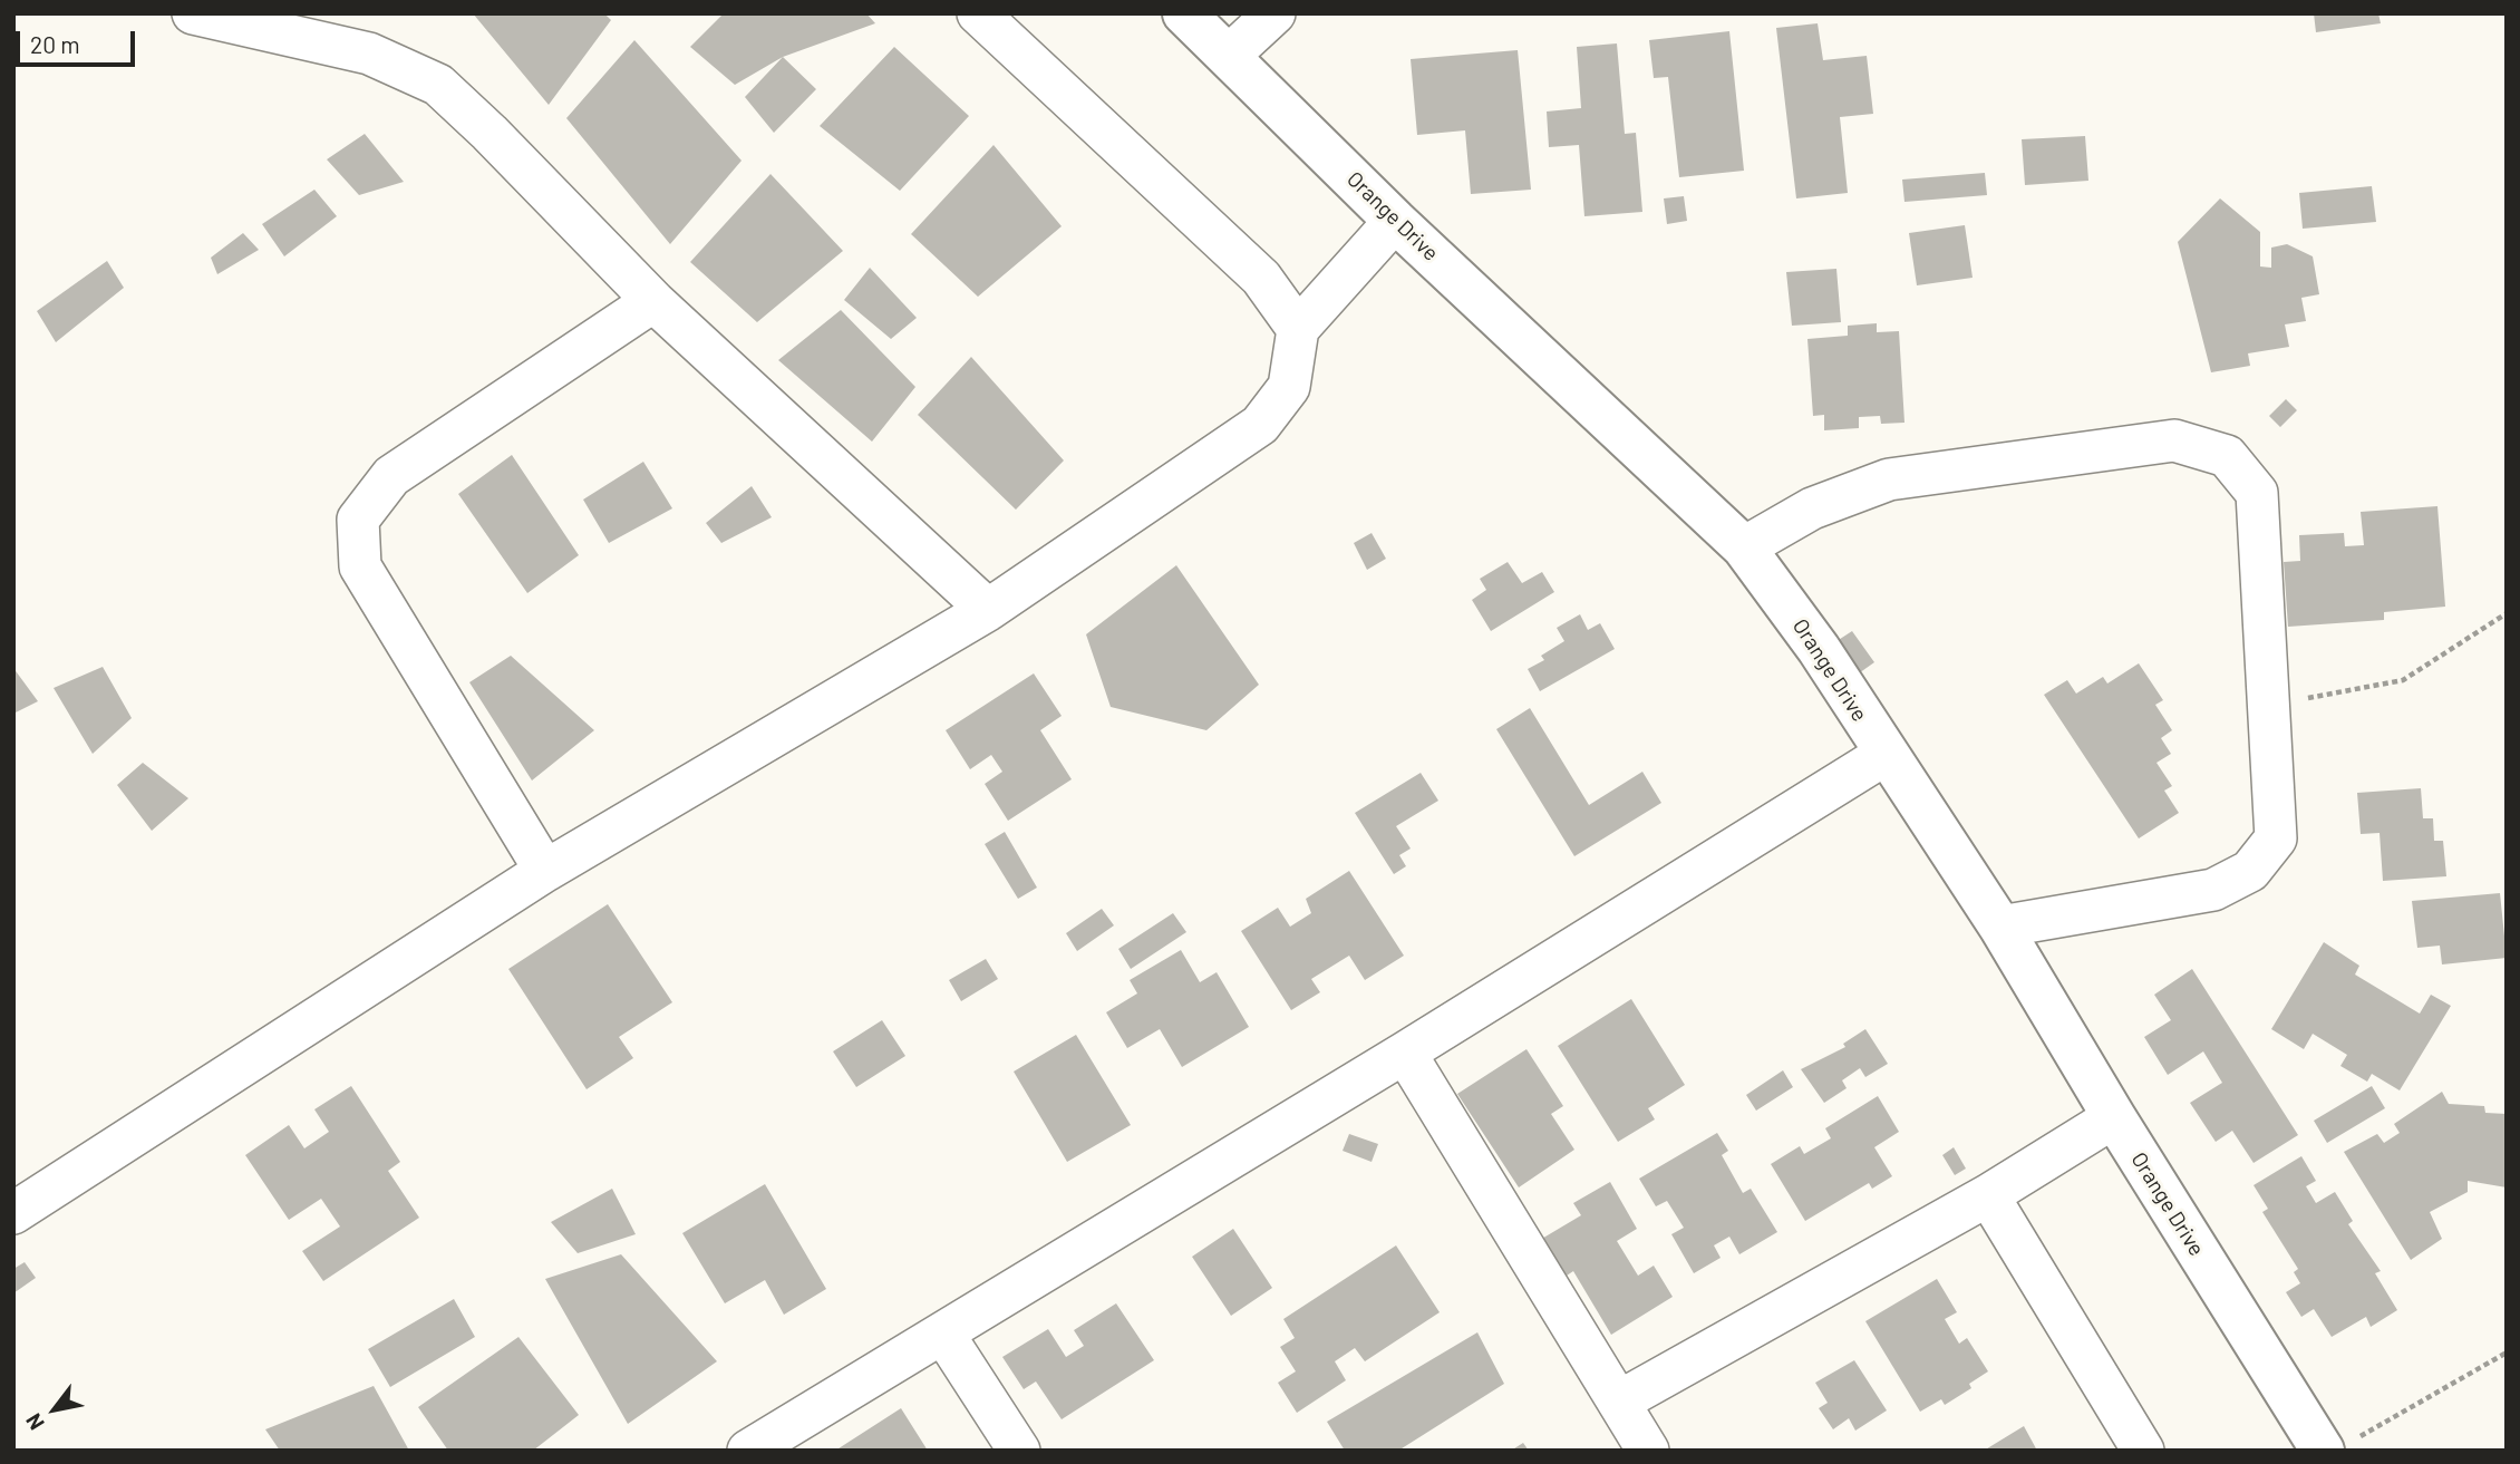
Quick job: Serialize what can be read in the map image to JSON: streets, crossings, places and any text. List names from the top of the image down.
{
  "streets": {
    "street": ["Orange Drive"]
  },
  "scale_bar": "20 m",
  "north": "bottom left"
}
